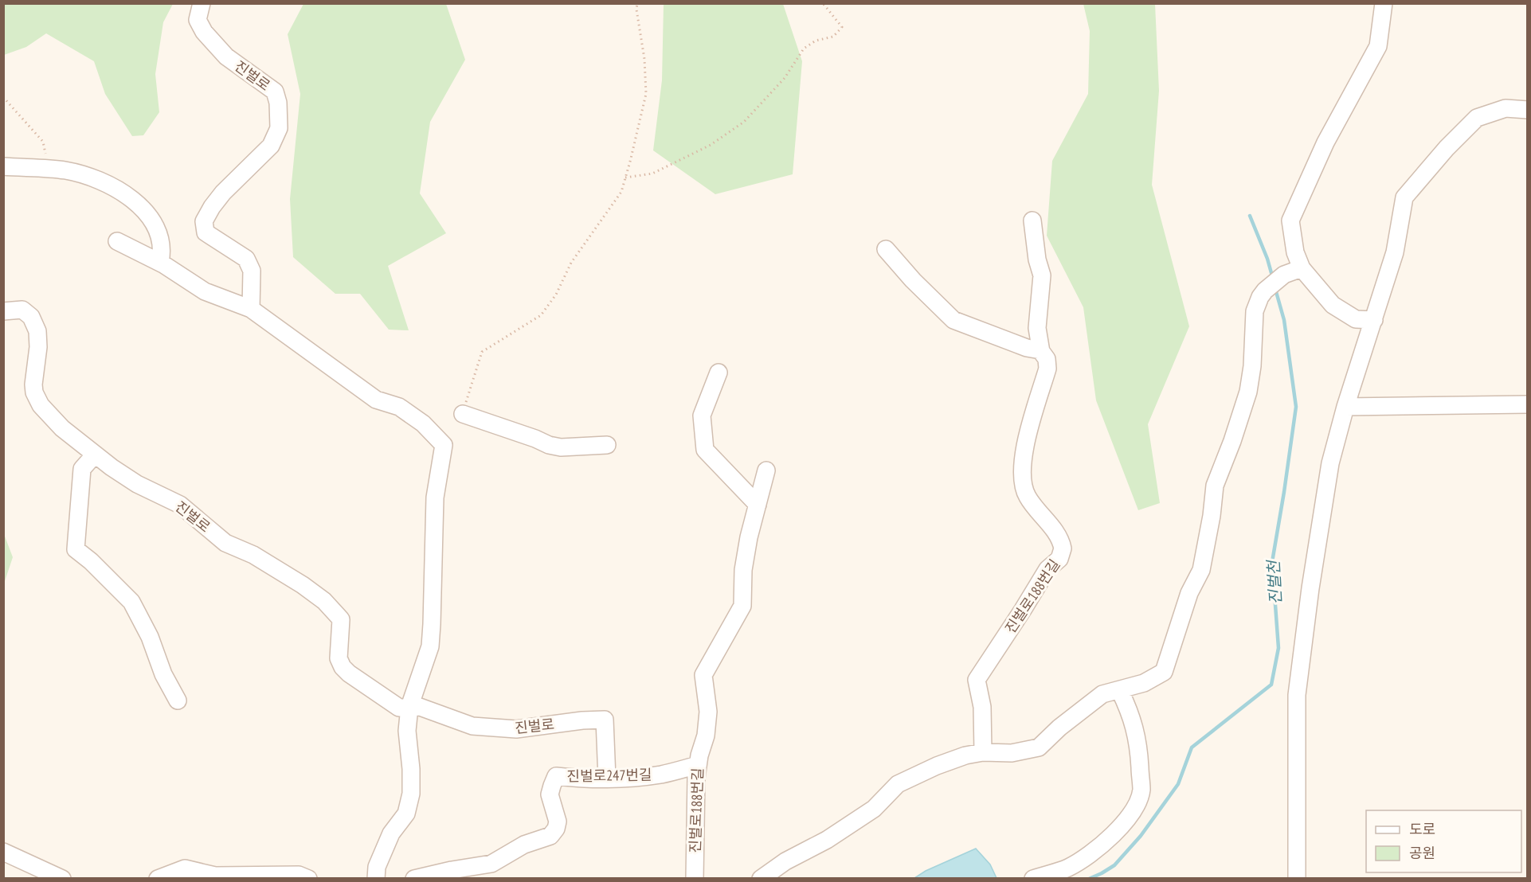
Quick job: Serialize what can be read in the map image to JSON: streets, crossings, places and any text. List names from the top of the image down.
{
  "streets": {
    "street": ["진벌로", "진벌로188번길", "진벌로247번길"]
  },
  "crossings": [
    ["진벌로", "진벌로247번길"],
    ["진벌로188번길", "진벌로247번길"]
  ],
  "water": ["진벌천"],
  "legend": ["도로", "공원"]
}
